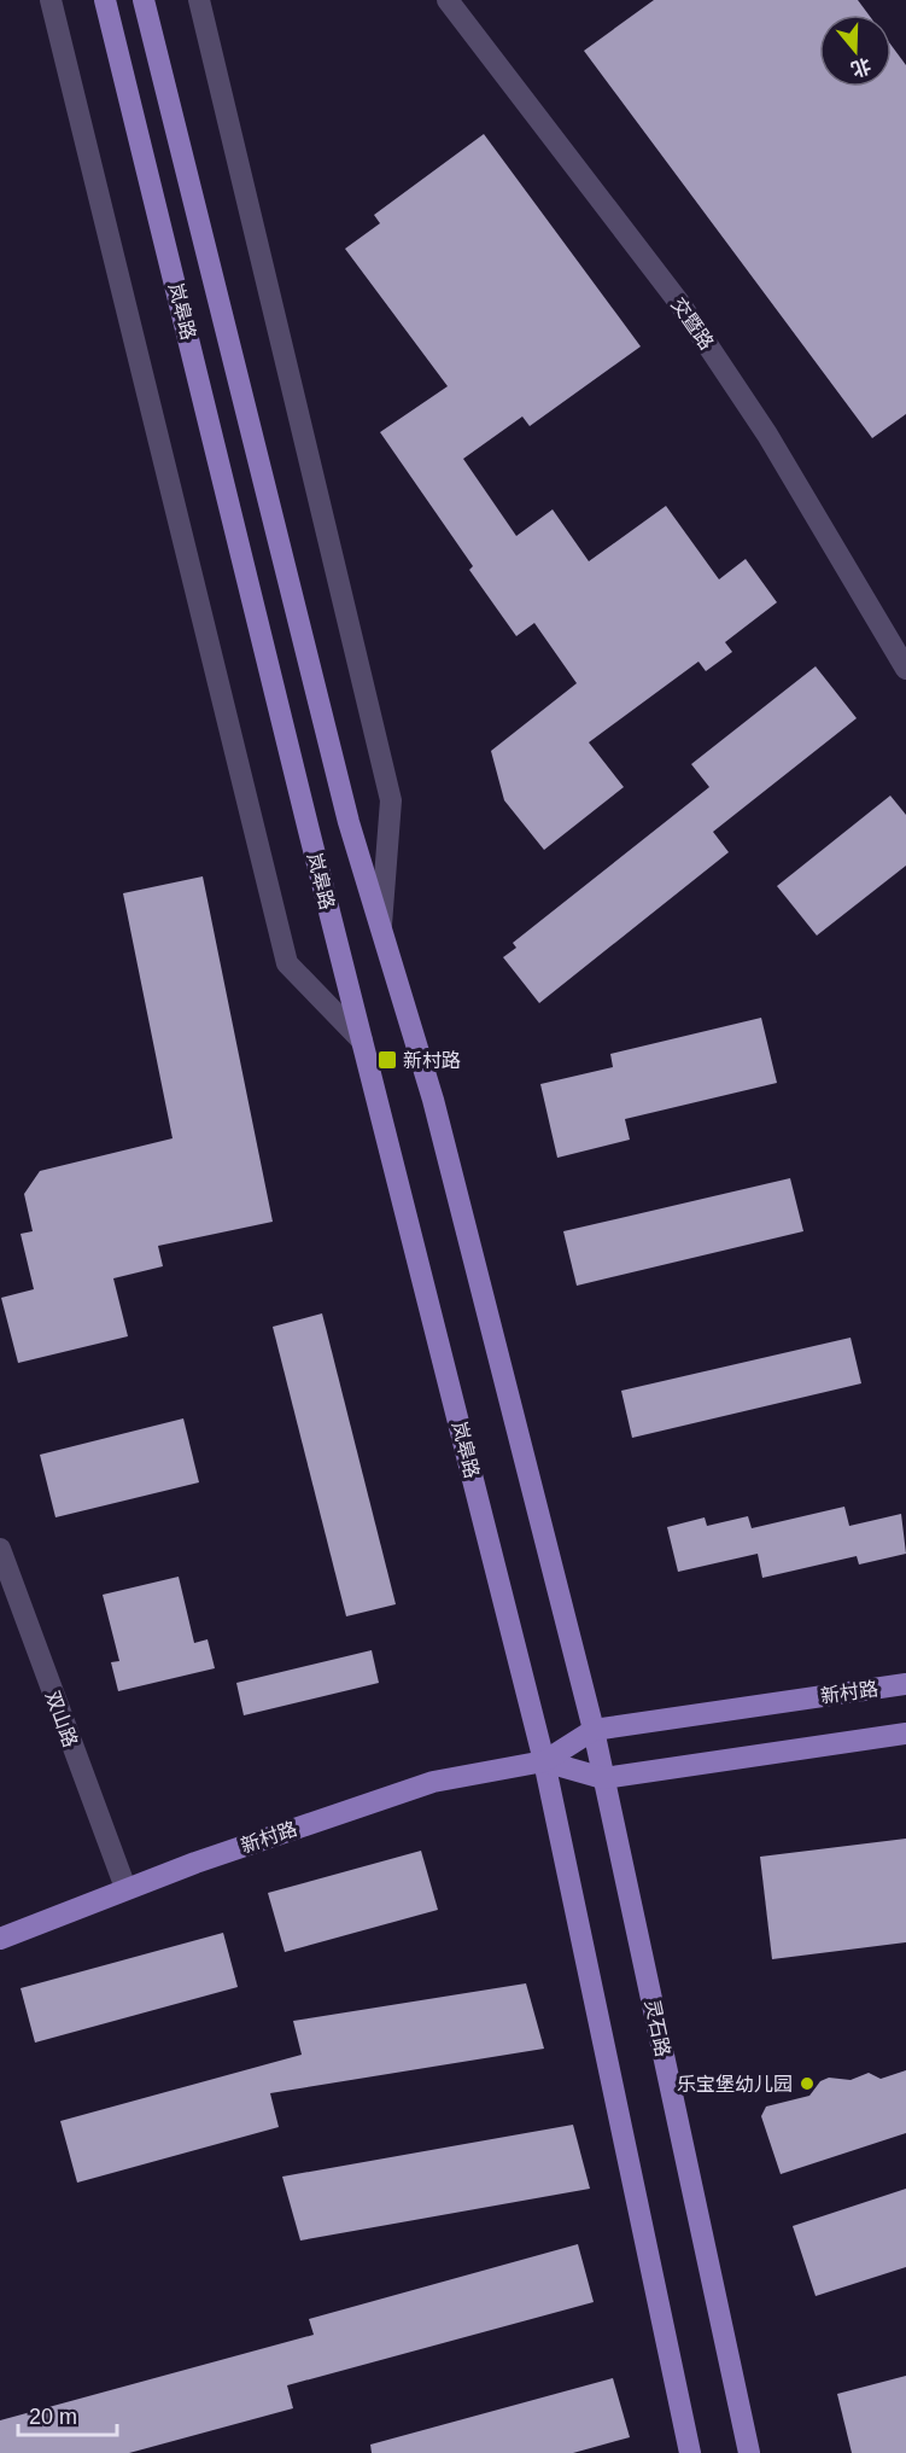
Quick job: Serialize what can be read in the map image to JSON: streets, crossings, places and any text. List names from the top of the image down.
{
  "streets": {
    "main road": ["岚皋路", "新村路", "灵石路"],
    "street": ["交暨路", "双山路"]
  },
  "crossings": [
    ["岚皋路", "新村路"],
    ["岚皋路", "灵石路"],
    ["新村路", "双山路"],
    ["新村路", "灵石路"]
  ],
  "places": {
    "transit": ["新村路"],
    "other": ["乐宝堡幼儿园"]
  },
  "scale_bar": "20 m",
  "north": "bottom"
}
